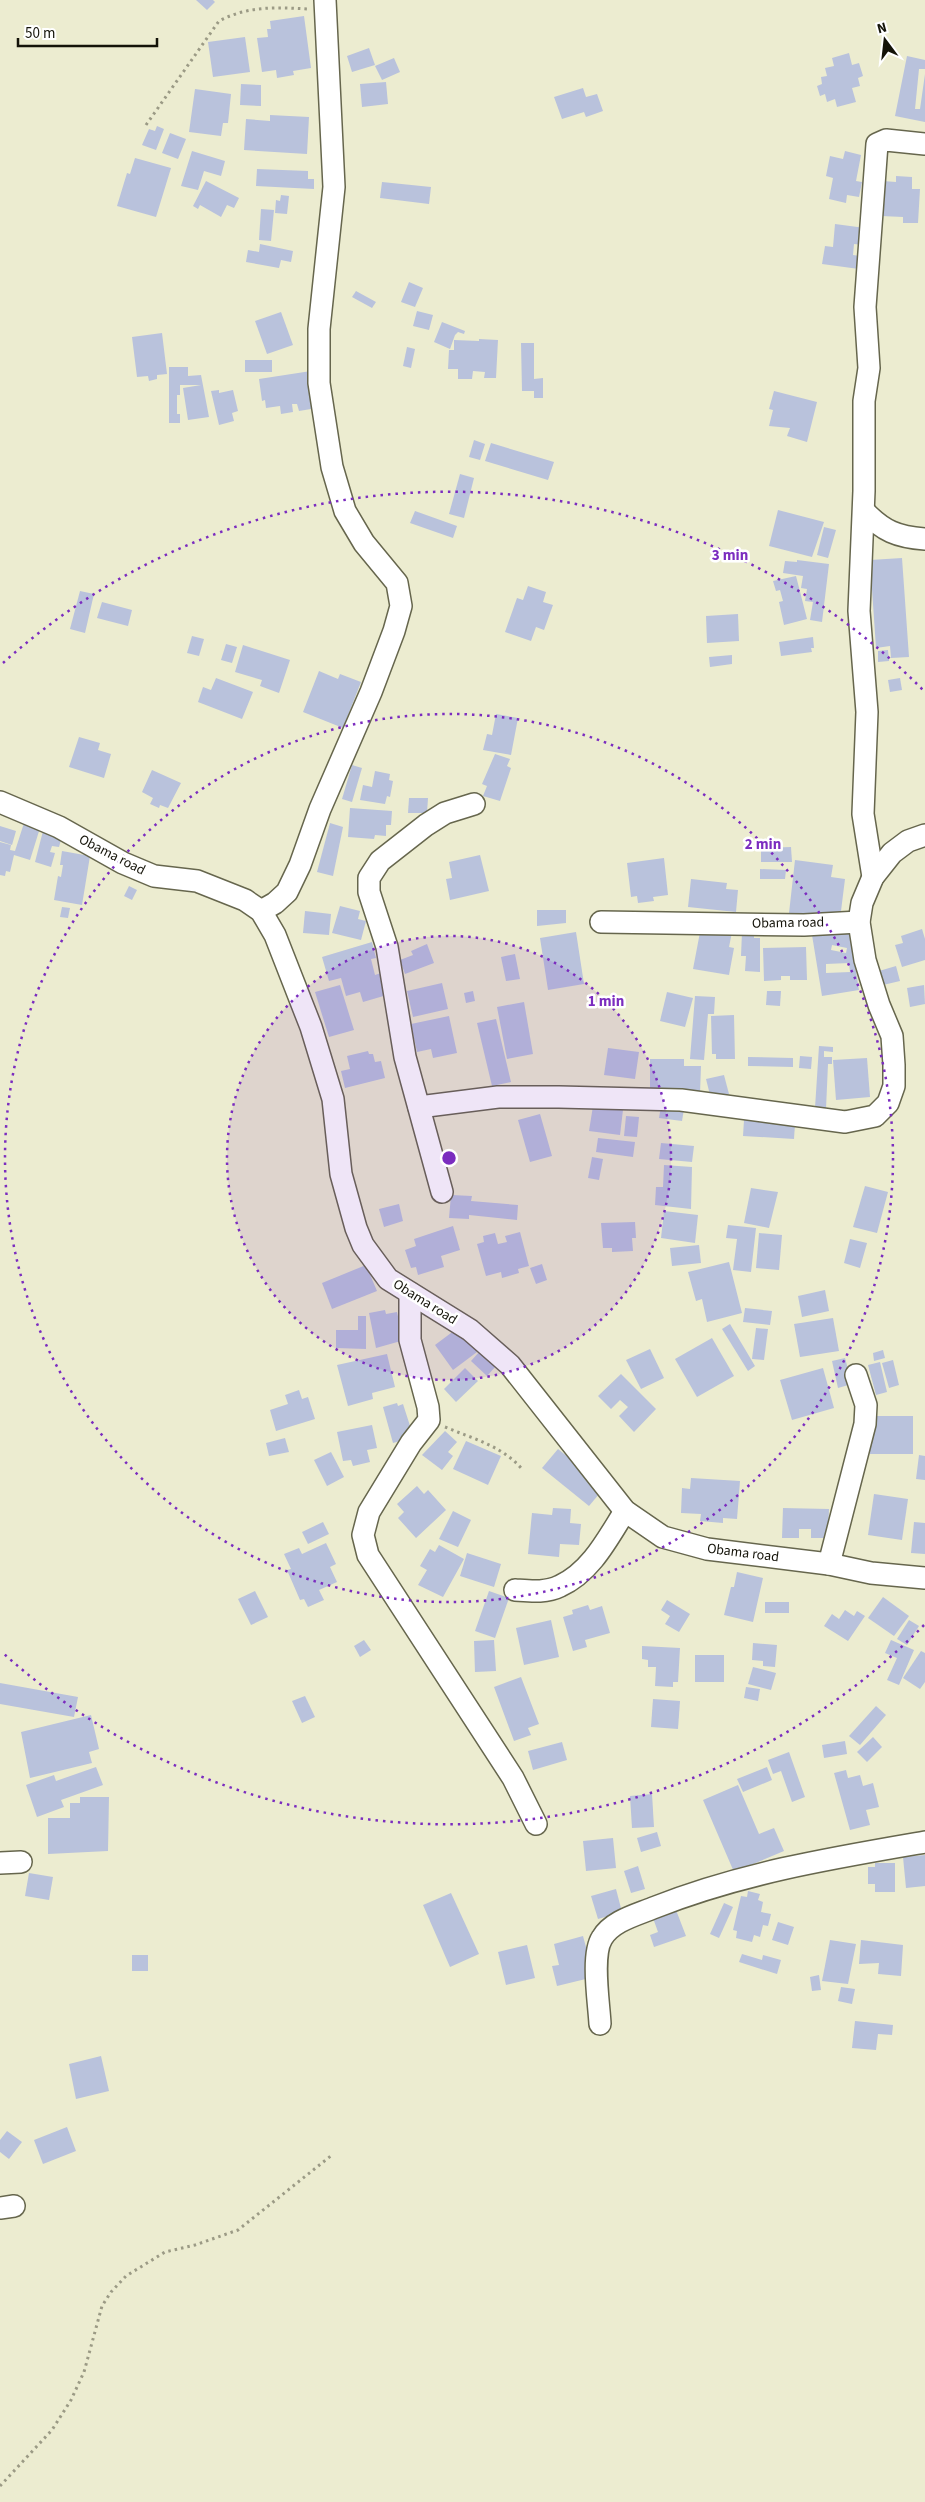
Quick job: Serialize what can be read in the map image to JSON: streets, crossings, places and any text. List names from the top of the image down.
{
  "streets": {
    "street": ["Obama road"]
  },
  "scale_bar": "50 m",
  "north": "top",
  "rings": ["3 min", "2 min", "1 min"]
}
